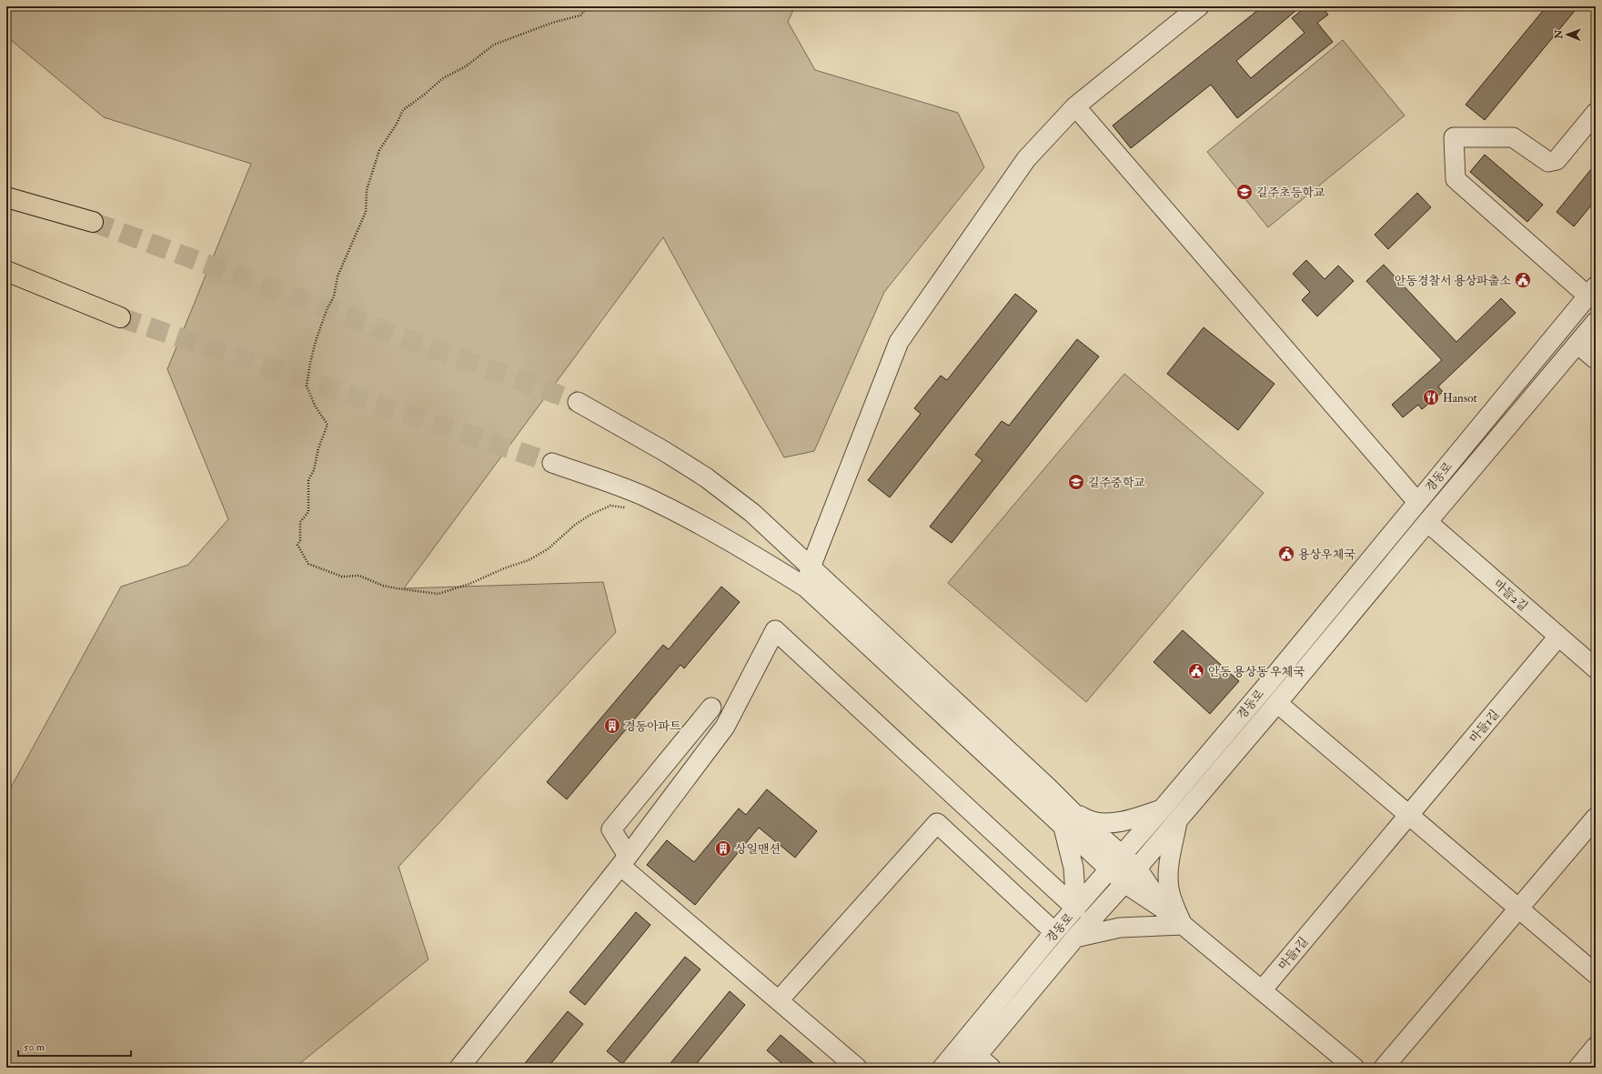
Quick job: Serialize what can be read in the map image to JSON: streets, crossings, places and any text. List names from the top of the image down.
{
  "streets": {
    "street": ["경동로", "마들2길", "마들1길"]
  },
  "crossings": [
    ["경동로", "마들2길"],
    ["마들2길", "마들1길"]
  ],
  "places": {
    "school or university": ["길주초등학교", "길주중학교"],
    "public building": ["안동경찰서 용상파출소", "용상우체국", "안동 용상동 우체국"],
    "restaurant": ["Hansot"],
    "building": ["경동아파트", "상일맨션"]
  },
  "scale_bar": "50 m",
  "north": "left"
}
